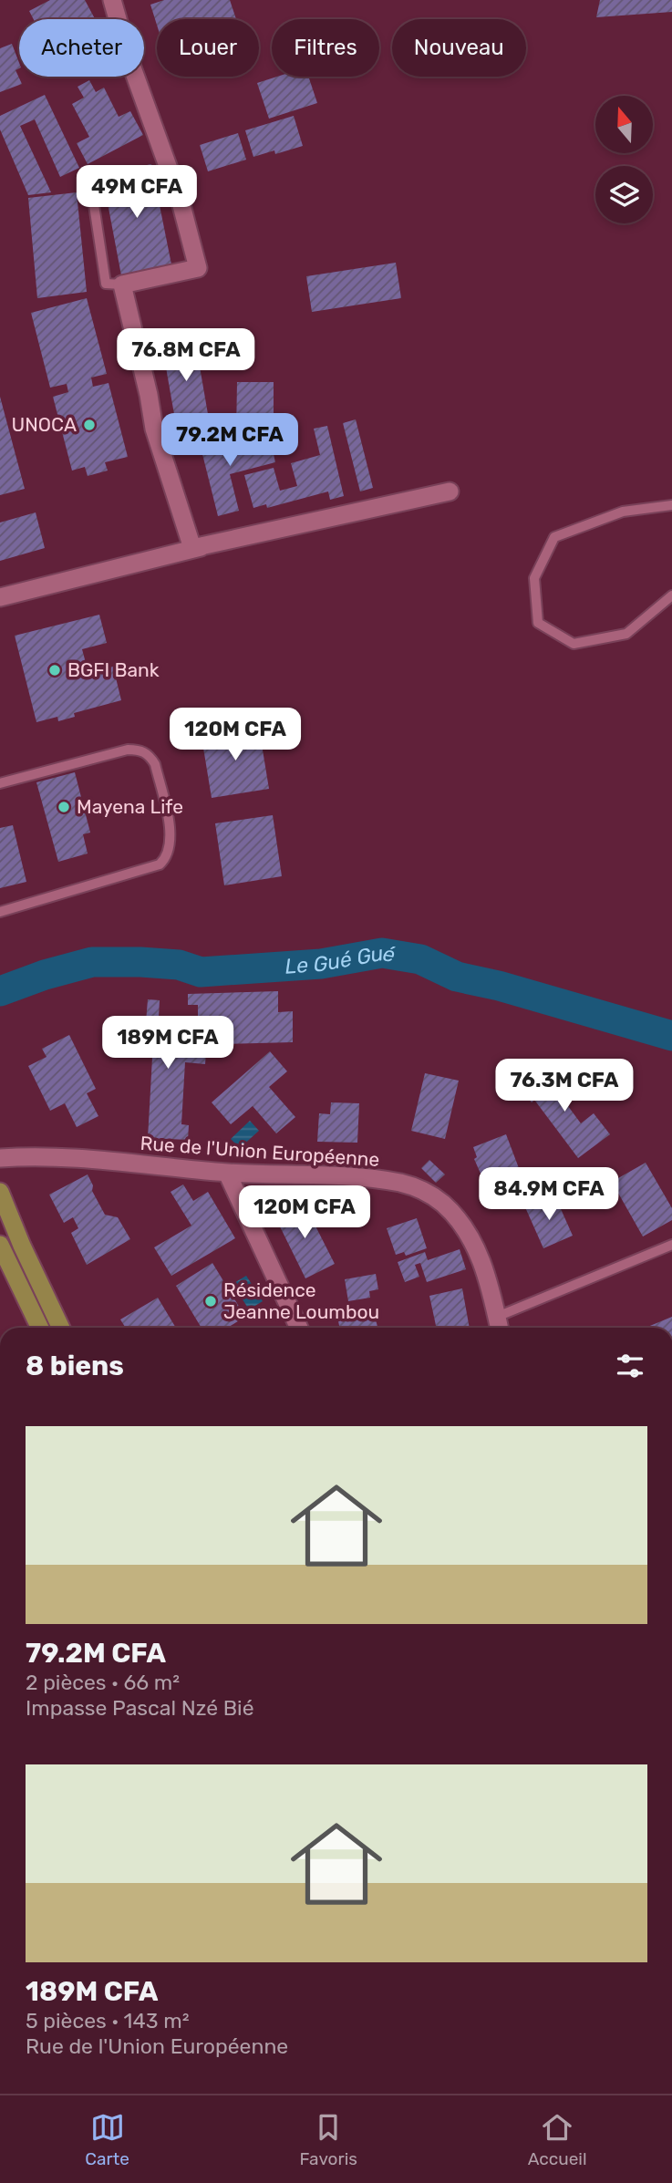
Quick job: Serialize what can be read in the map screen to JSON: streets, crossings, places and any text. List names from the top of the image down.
{
  "streets": {
    "street": ["Rue de l'Union Européenne"]
  },
  "water": ["Le Gué Gué"],
  "places": [
    "UNOCA",
    "BGFI Bank",
    "Mayena Life",
    "Résidence Jeanne Loumbou"
  ],
  "north": "top",
  "page": {
    "chip": [
      "Acheter",
      "Louer",
      "Filtres",
      "Nouveau"
    ],
    "price": [
      "49M CFA",
      "76.8M CFA",
      "79.2M CFA",
      "120M CFA",
      "189M CFA",
      "76.3M CFA",
      "84.9M CFA",
      "120M CFA"
    ],
    "heading": "8 biens",
    "list": [
      {
        "name": "79.2M CFA",
        "note": "2 pièces · 66 m² · Impasse Pascal Nzé Bié"
      },
      {
        "name": "189M CFA",
        "note": "5 pièces · 143 m² · Rue de l'Union Européenne"
      }
    ],
    "tabs": ["Carte", "Favoris", "Accueil"]
  }
}
